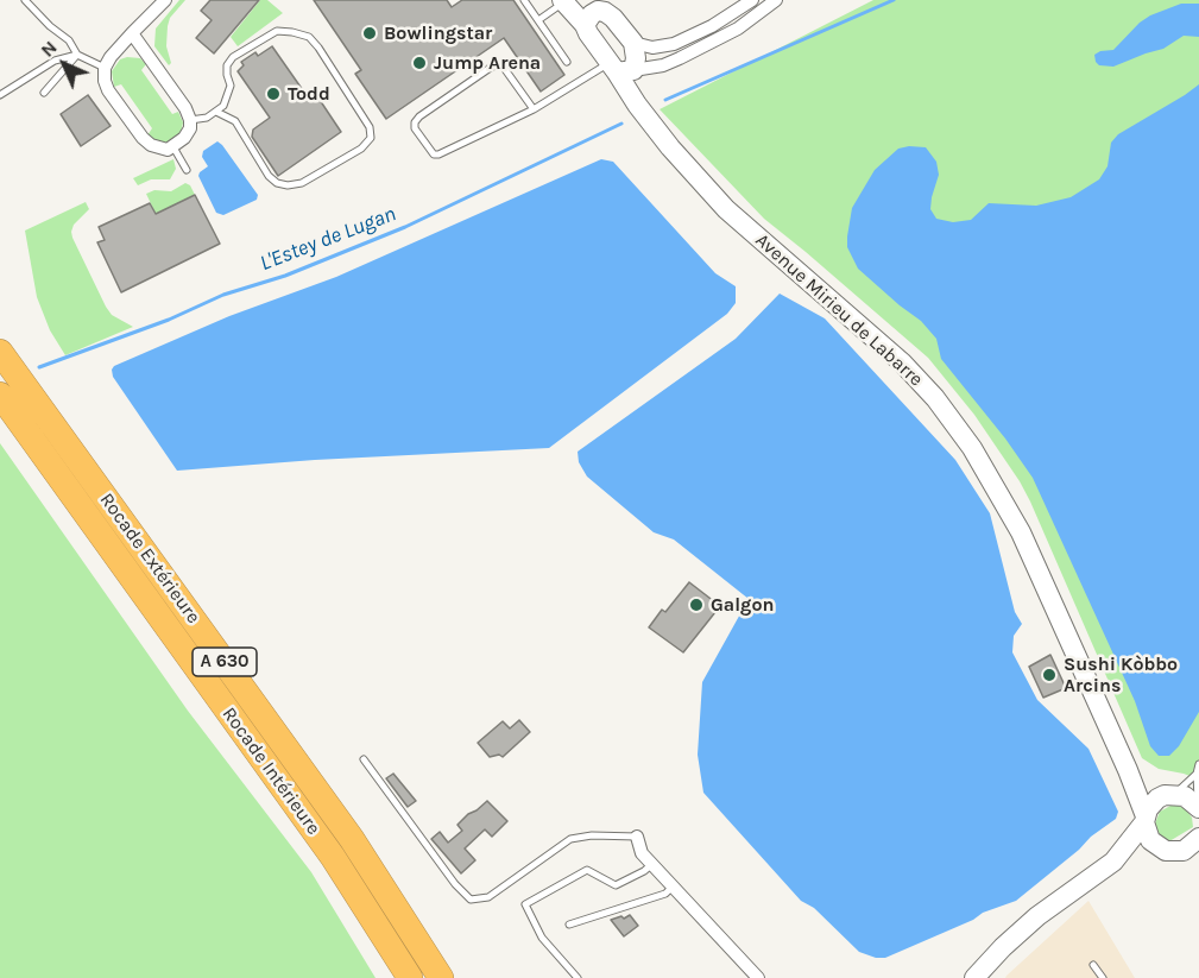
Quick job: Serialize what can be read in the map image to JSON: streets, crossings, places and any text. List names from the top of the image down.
{
  "streets": {
    "highway": ["Rocade Extérieure", "A 630", "Rocade Intérieure"],
    "main road": ["Avenue Mirieu de Labarre"]
  },
  "water": ["L'Estey de Lugan"],
  "places": [
    "Bowlingstar",
    "Jump Arena",
    "Todd",
    "Galgon",
    "Sushi Kòbbo Arcins"
  ],
  "north": "top left"
}
